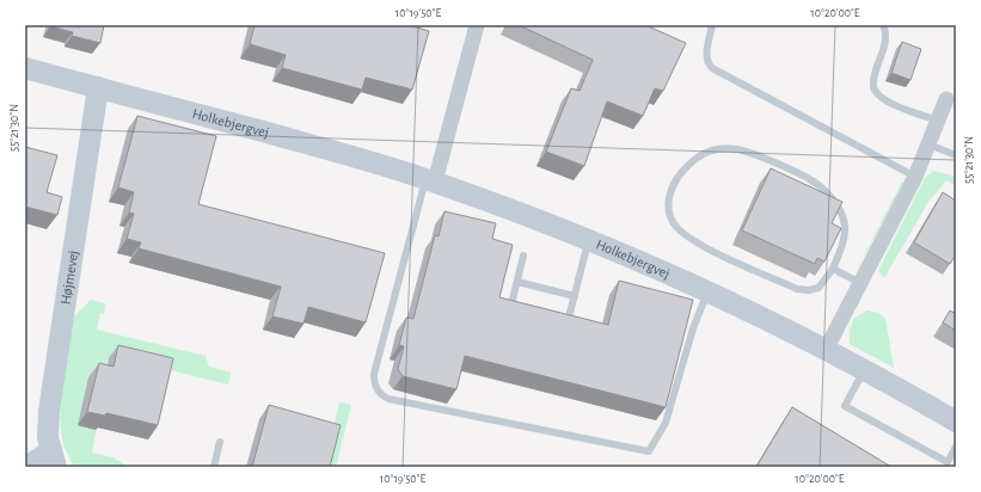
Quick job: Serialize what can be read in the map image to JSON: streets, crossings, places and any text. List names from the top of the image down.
{
  "streets": {
    "street": ["Holkebjergvej", "Højmevej"]
  },
  "crossings": [
    ["Holkebjergvej", "Højmevej"]
  ],
  "coordinates": ["10°19'50\"E", "10°20'00\"E", "55°21'30\"N"]
}
